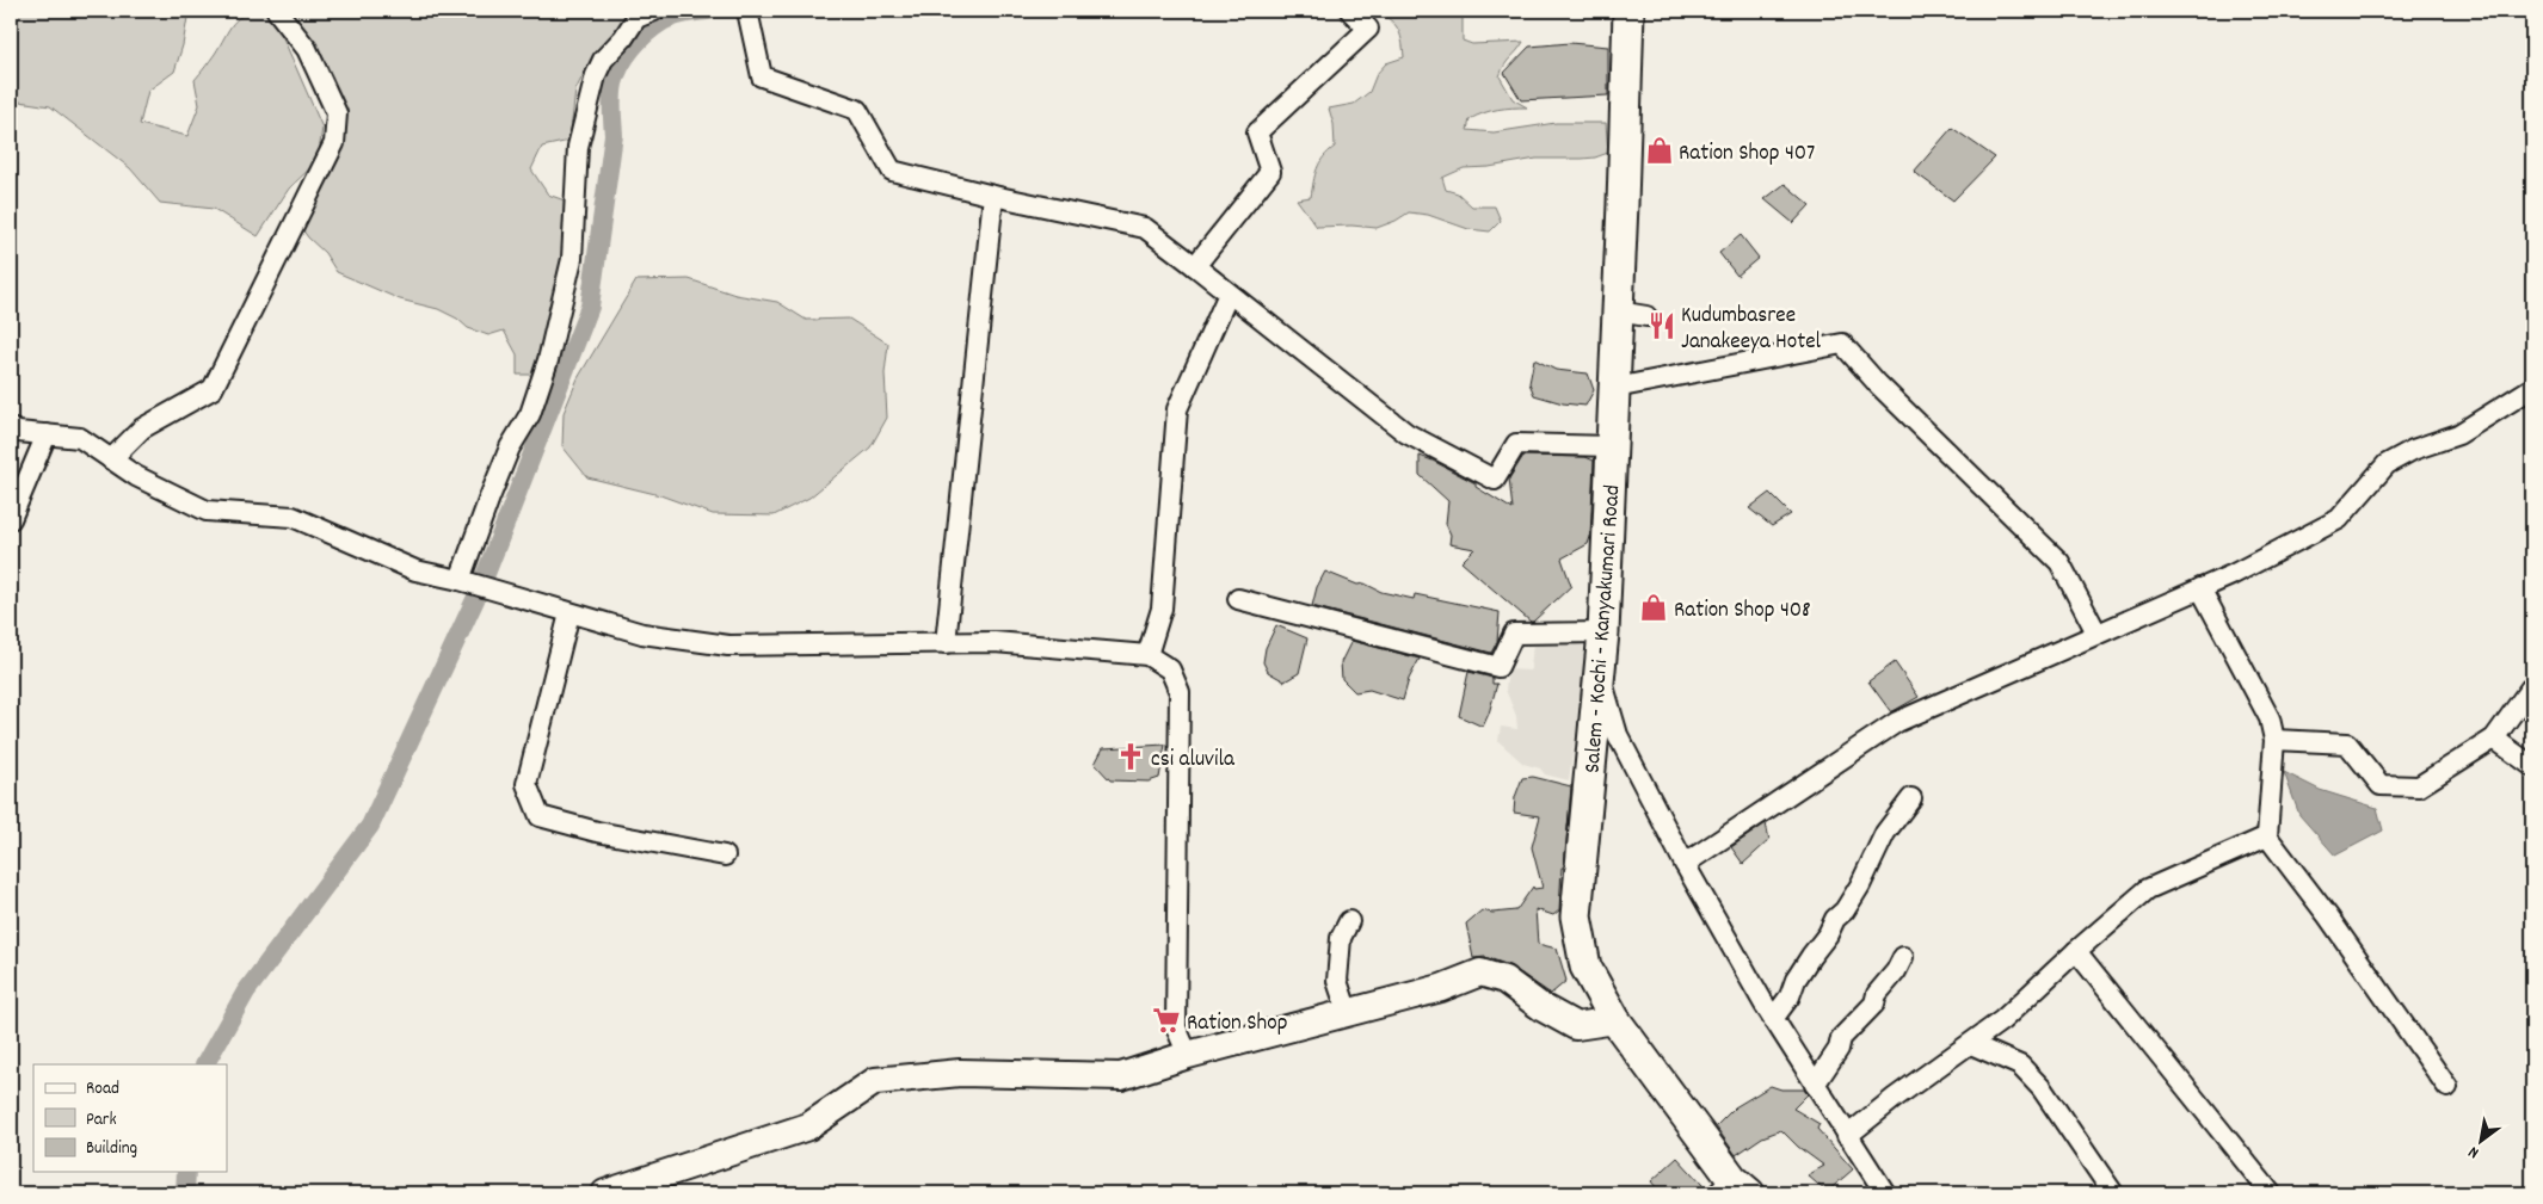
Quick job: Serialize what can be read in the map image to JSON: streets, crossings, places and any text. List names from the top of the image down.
{
  "streets": {
    "main road": ["Salem - Kochi - Kanyakumari Road"]
  },
  "places": {
    "shop": ["Ration Shop 407", "Ration Shop 408"],
    "restaurant": ["Kudumbasree Janakeeya Hotel"],
    "church": ["csi aluvila"],
    "supermarket": ["Ration Shop"]
  },
  "legend": ["Road", "Park", "Building"],
  "north": "bottom left"
}
